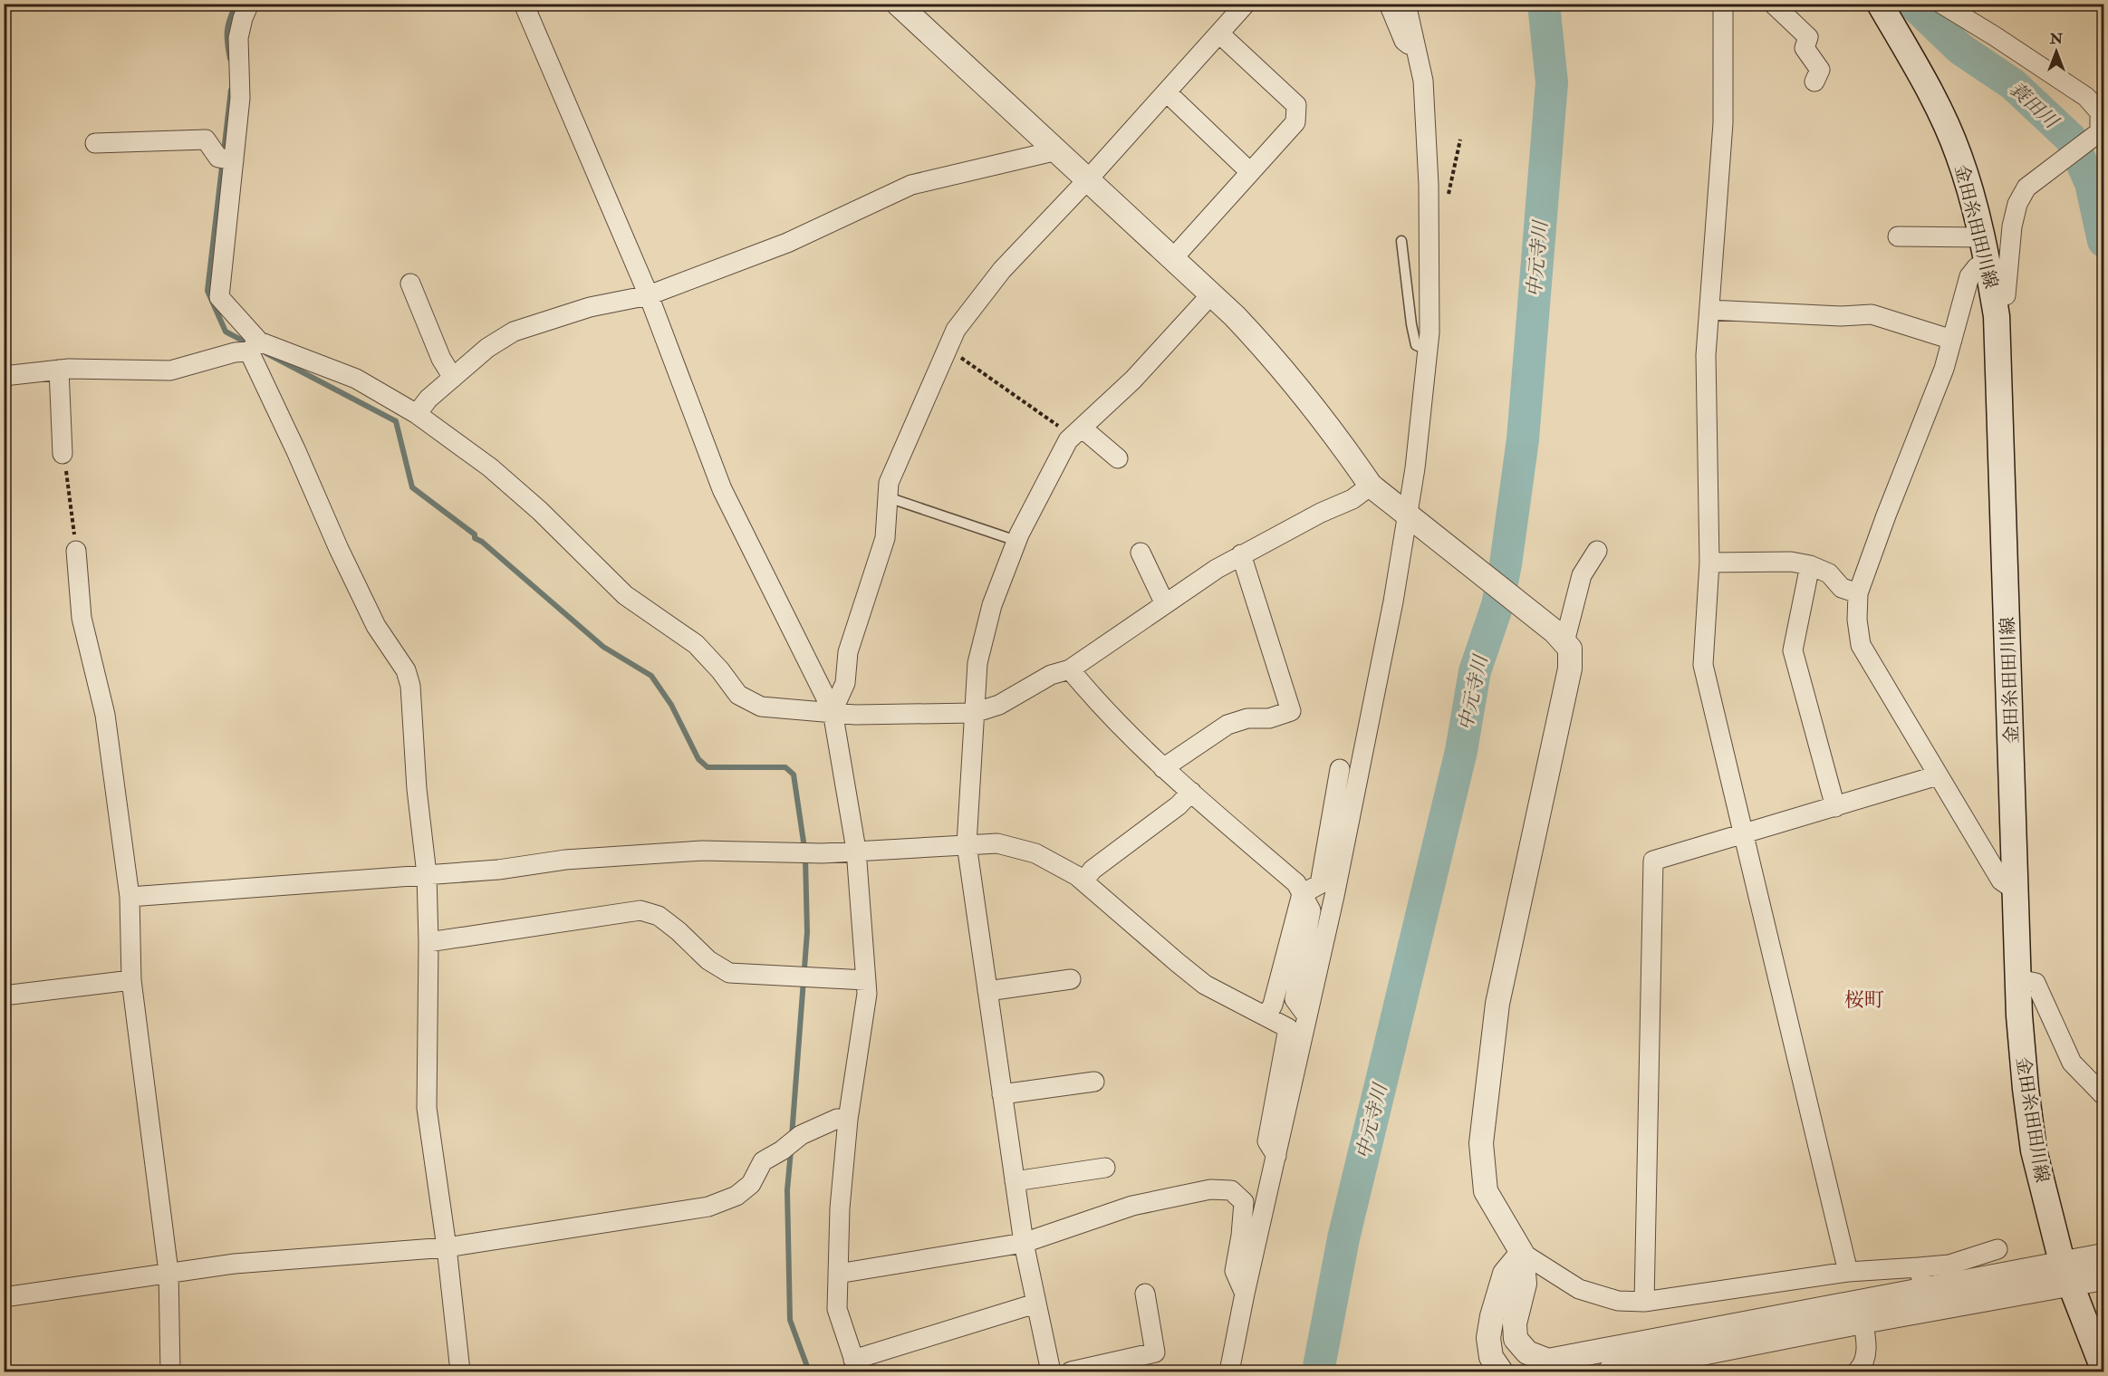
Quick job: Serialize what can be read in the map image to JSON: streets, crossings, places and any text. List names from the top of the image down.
{
  "streets": {
    "main road": ["金田糸田田川線"]
  },
  "districts": ["桜町"],
  "water": ["蓑田川", "中元寺川"],
  "north": "top"
}
